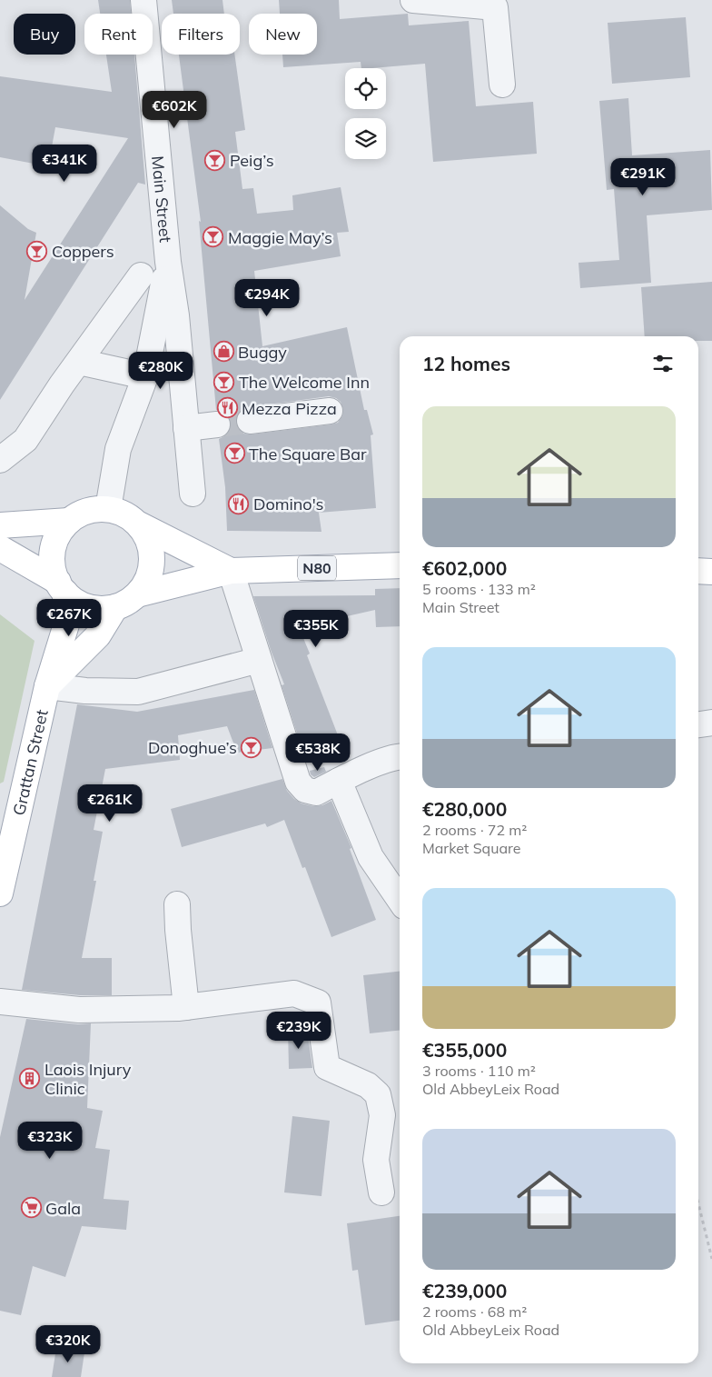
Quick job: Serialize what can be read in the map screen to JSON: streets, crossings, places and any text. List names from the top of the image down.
{
  "streets": {
    "main road": ["N80", "Grattan Street"],
    "street": ["Main Street"]
  },
  "crossings": [
    ["N80", "Grattan Street"]
  ],
  "places": {
    "bar": [
      "Peig’s",
      "Maggie May’s",
      "Coppers",
      "The Welcome Inn",
      "The Square Bar",
      "Donoghue’s"
    ],
    "shop": ["Buggy"],
    "restaurant": ["Mezza Pizza", "Domino's"],
    "building": ["Laois Injury Clinic"],
    "supermarket": ["Gala"]
  },
  "page": {
    "chip": [
      "Buy",
      "Rent",
      "Filters",
      "New"
    ],
    "price": [
      "€602K",
      "€341K",
      "€291K",
      "€294K",
      "€280K",
      "€267K",
      "€355K",
      "€538K",
      "€261K",
      "€239K",
      "€323K",
      "€320K"
    ],
    "heading": "12 homes",
    "list": [
      {
        "name": "€602,000",
        "note": "5 rooms · 133 m² · Main Street"
      },
      {
        "name": "€280,000",
        "note": "2 rooms · 72 m² · Market Square"
      },
      {
        "name": "€355,000",
        "note": "3 rooms · 110 m² · Old AbbeyLeix Road"
      },
      {
        "name": "€239,000",
        "note": "2 rooms · 68 m² · Old AbbeyLeix Road"
      }
    ]
  }
}
